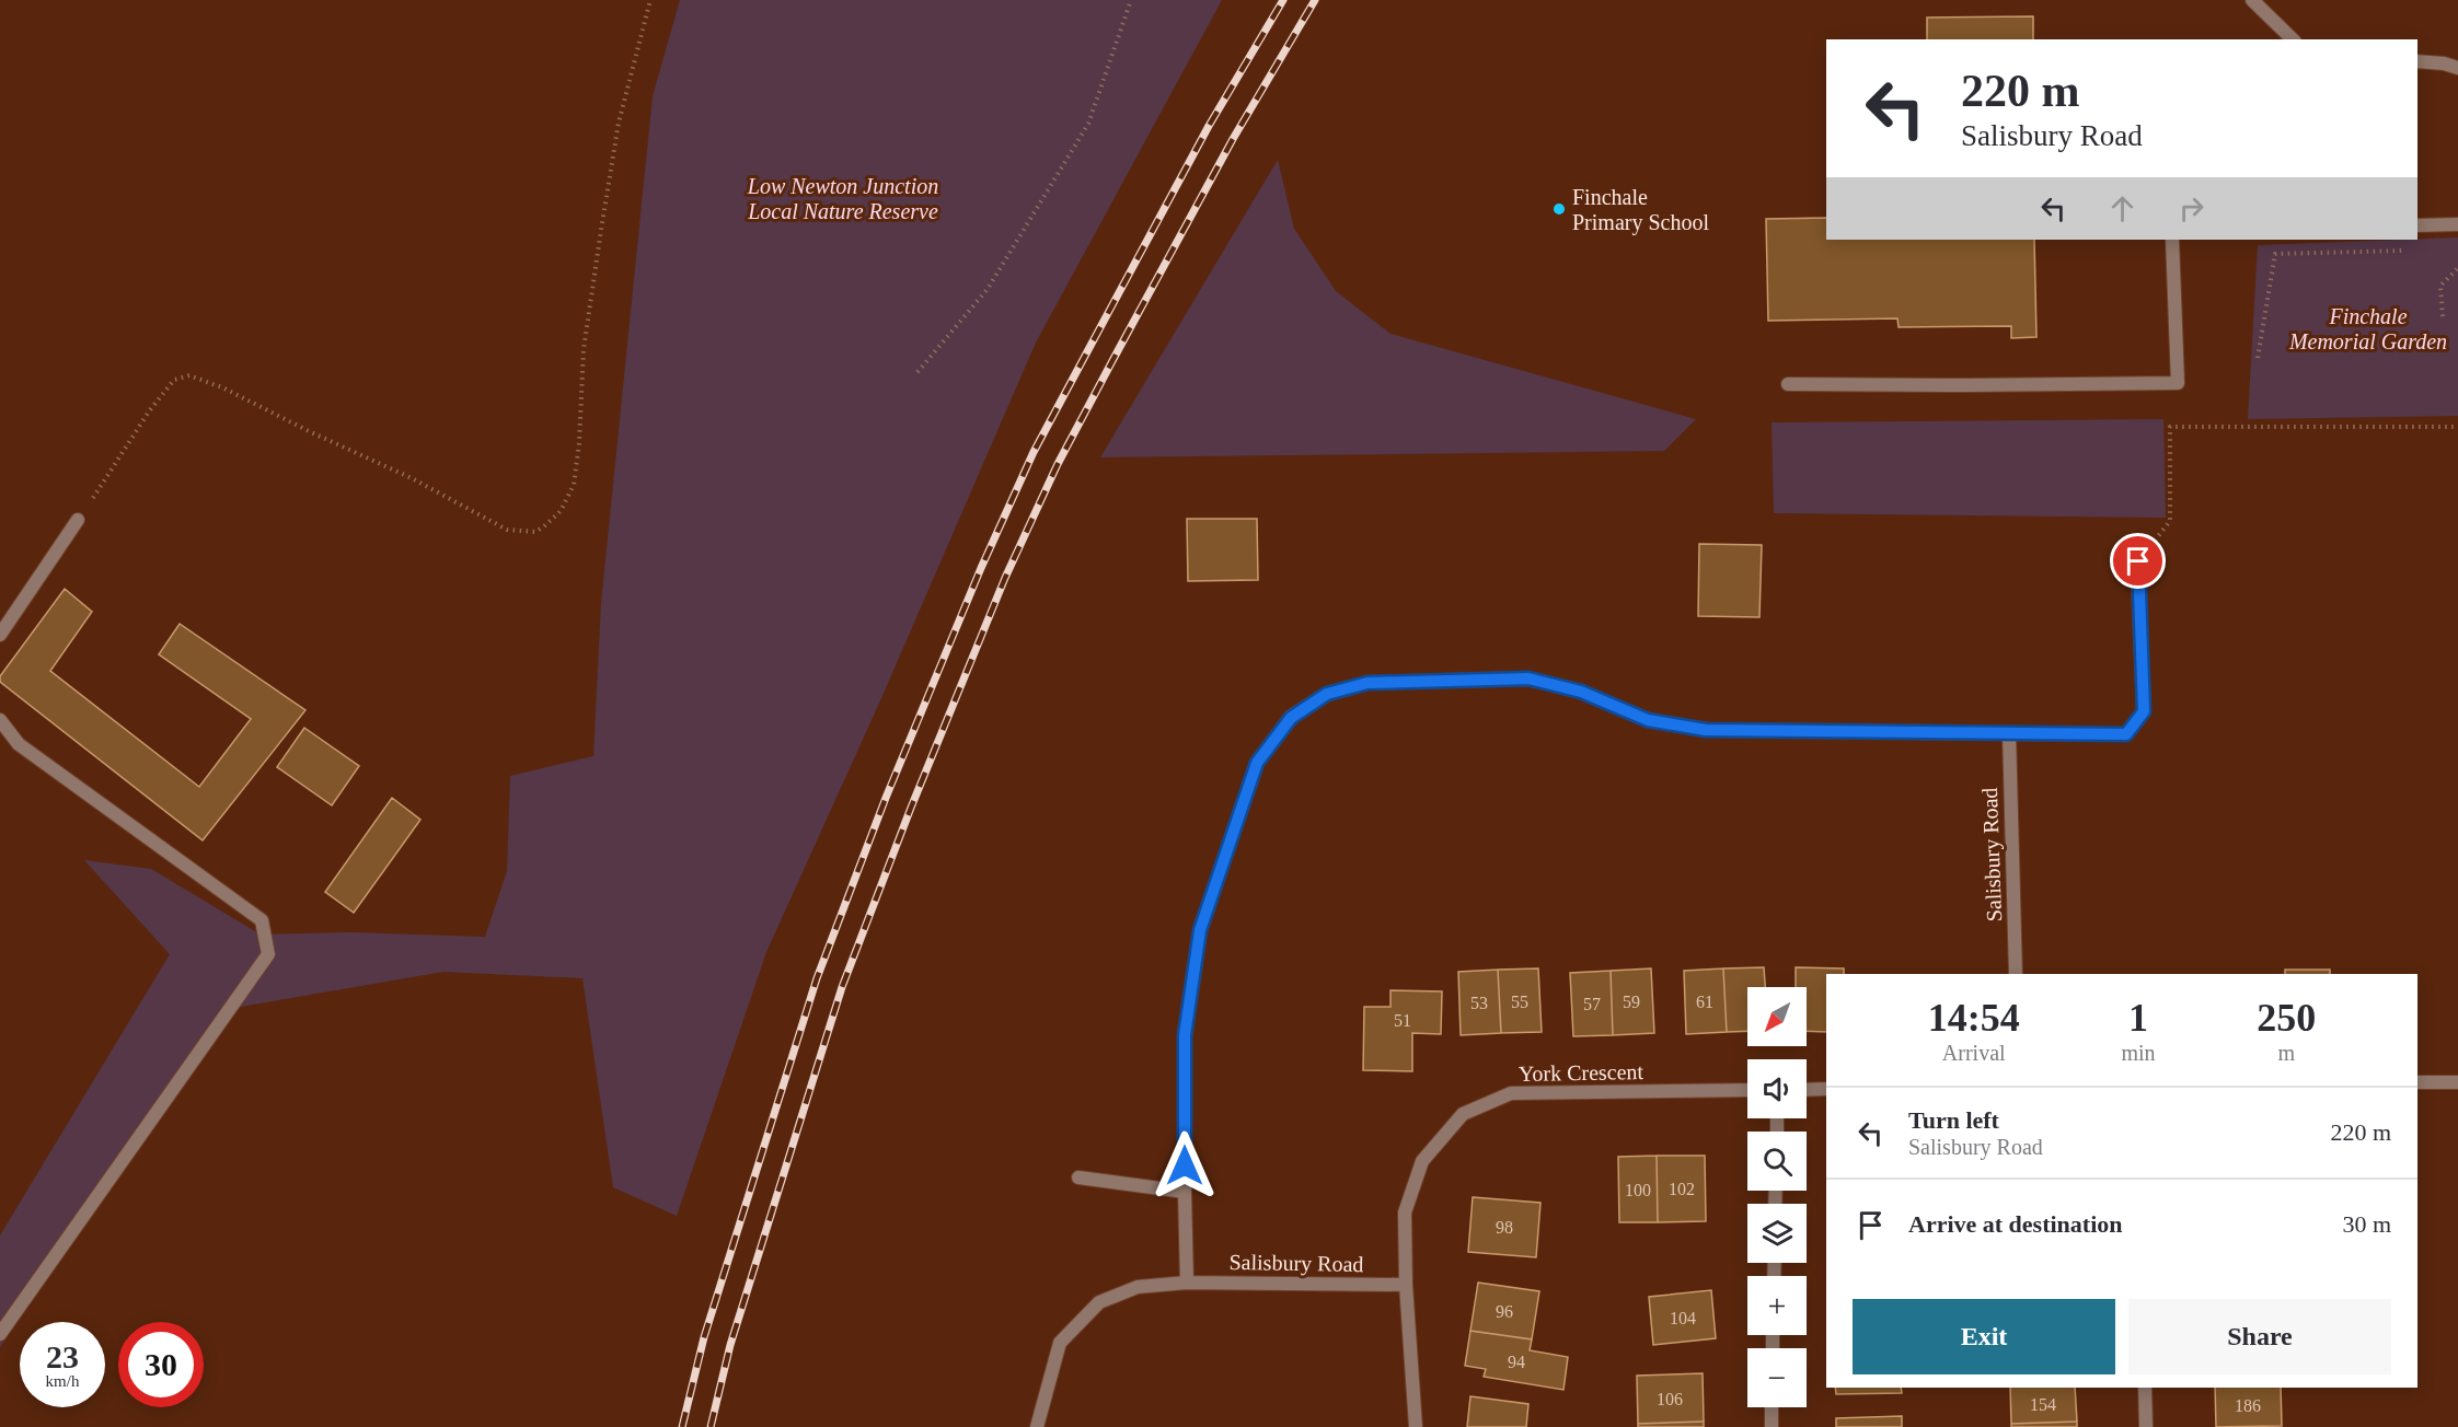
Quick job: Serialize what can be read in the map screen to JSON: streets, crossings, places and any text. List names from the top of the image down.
{
  "streets": {
    "street": ["Salisbury Road", "York Crescent"]
  },
  "crossings": [
    ["Salisbury Road", "York Crescent"]
  ],
  "parks": ["Low Newton Junction Local Nature Reserve", "Finchale Memorial Garden"],
  "places": ["Finchale Primary School"],
  "house_numbers": [
    "55",
    "59",
    "61",
    "53",
    "57",
    "51",
    "102",
    "100",
    "98",
    "96",
    "104",
    "94",
    "106",
    "154",
    "186"
  ],
  "north": "bottom left",
  "page": {
    "turn": ["220 m", "Salisbury Road"],
    "eta": [
      "14:54",
      "Arrival",
      "1",
      "min",
      "250",
      "m"
    ],
    "map_buttons": ["+", "−"],
    "list": [
      {
        "name": "Turn left",
        "note": "Salisbury Road",
        "value": "220 m"
      },
      {
        "name": "Arrive at destination",
        "value": "30 m"
      }
    ],
    "buttons": ["Exit", "Share"],
    "speed": "23 km/h",
    "limit": "30"
  }
}
